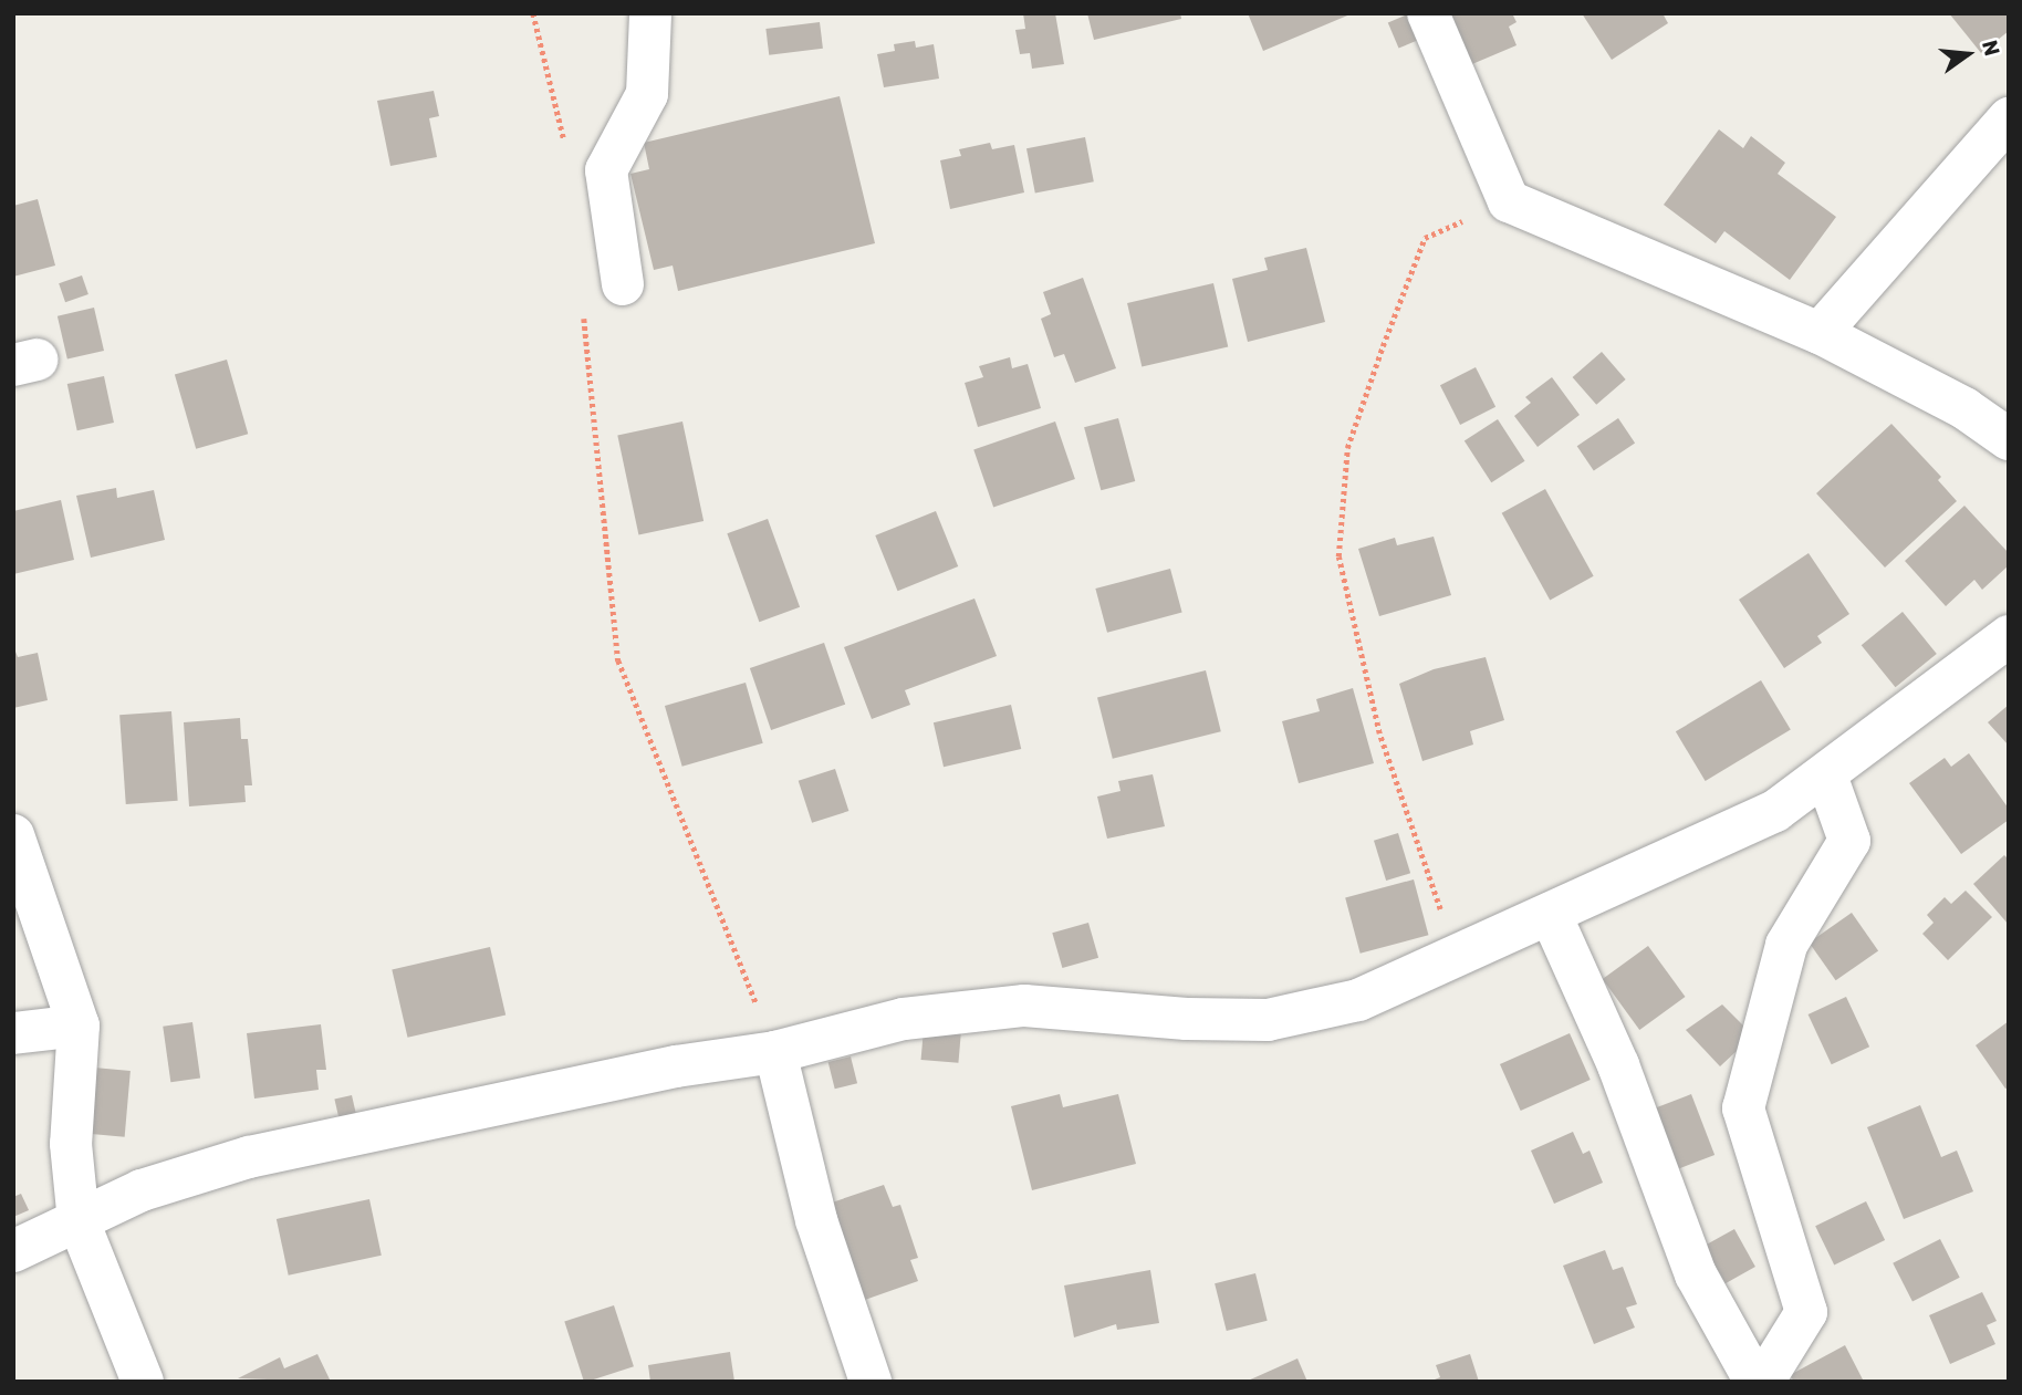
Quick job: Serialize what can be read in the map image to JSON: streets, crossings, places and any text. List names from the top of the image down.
{
  "north": "right"
}
